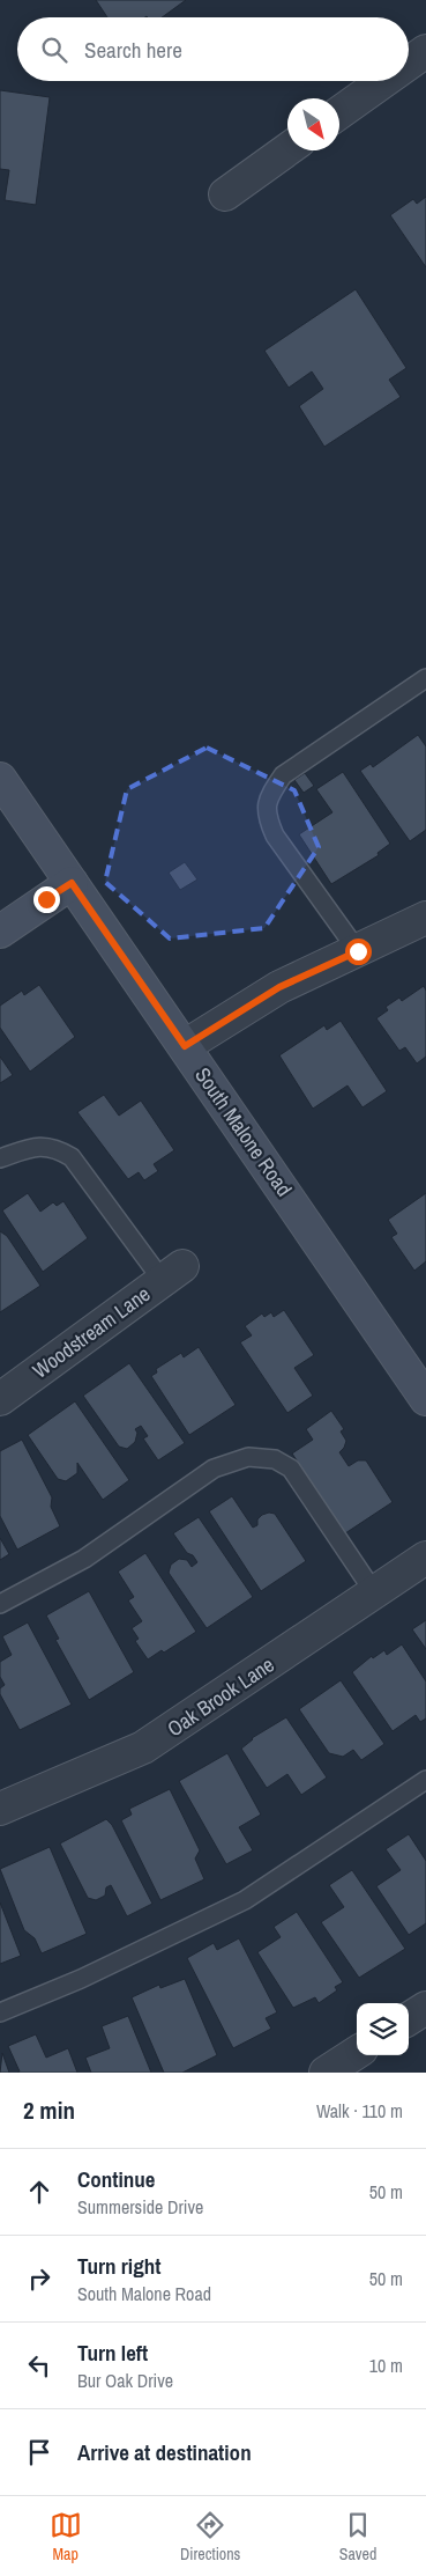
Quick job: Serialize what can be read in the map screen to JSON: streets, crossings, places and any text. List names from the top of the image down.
{
  "streets": {
    "street": ["South Malone Road", "Woodstream Lane", "Oak Brook Lane"]
  },
  "north": "bottom right",
  "page": {
    "search": "Search here",
    "heading": ["2 min", "Walk · 110 m"],
    "list": [
      ["Continue", "Summerside Drive", "50 m"],
      ["Turn right", "South Malone Road", "50 m"],
      ["Turn left", "Bur Oak Drive", "10 m"],
      "Arrive at destination"
    ],
    "nav": ["Map", "Directions", "Saved"]
  }
}
